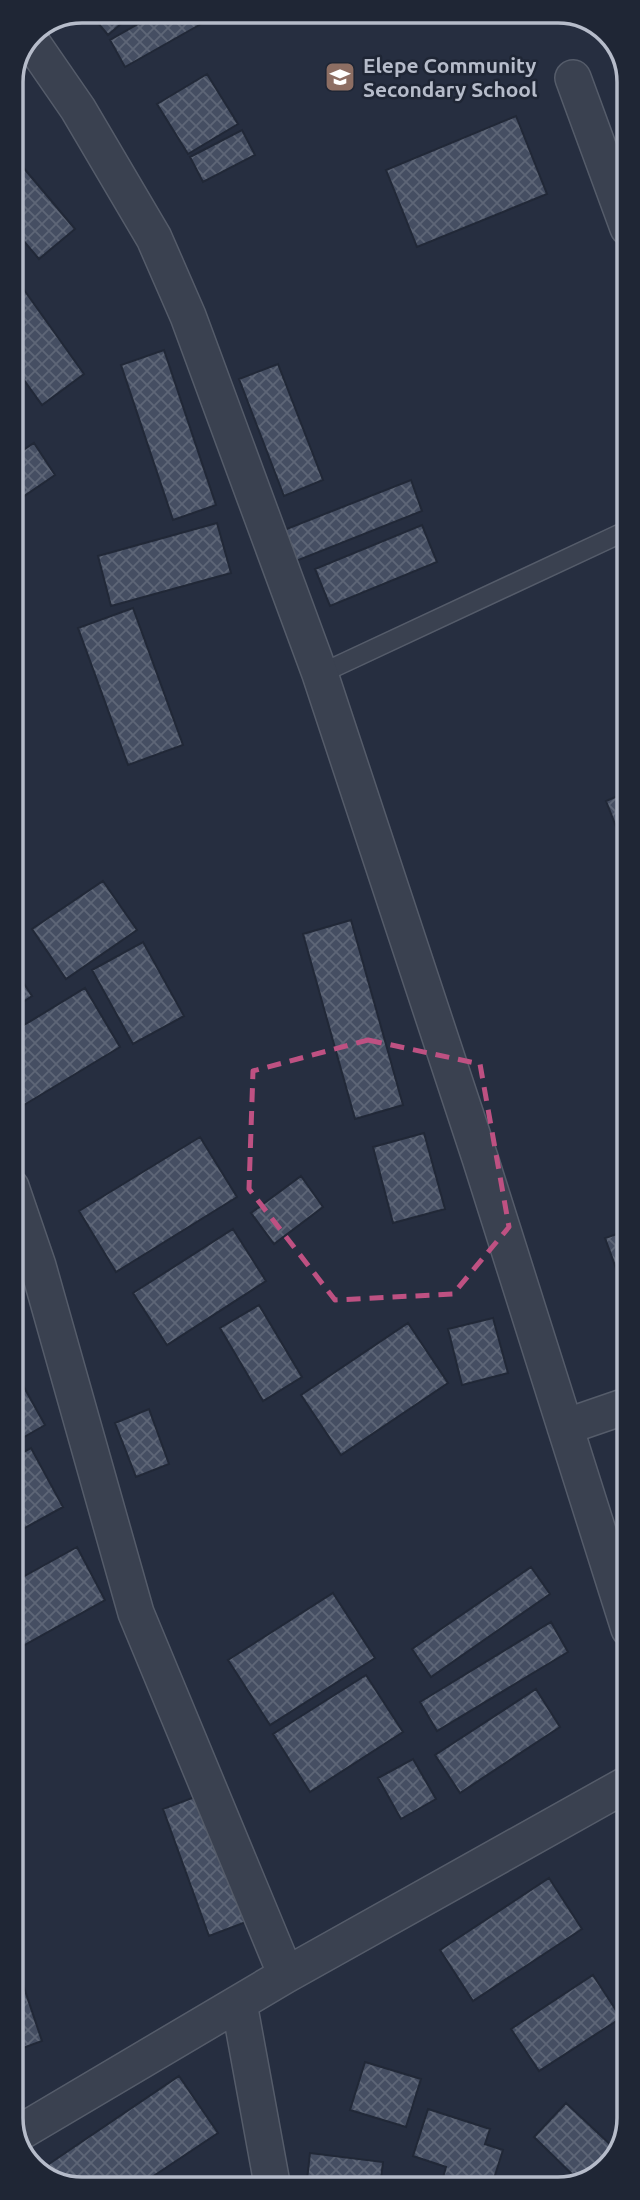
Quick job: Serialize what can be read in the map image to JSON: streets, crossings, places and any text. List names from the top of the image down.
{
  "places": {
    "school or university": ["Elepe Community Secondary School"]
  }
}
